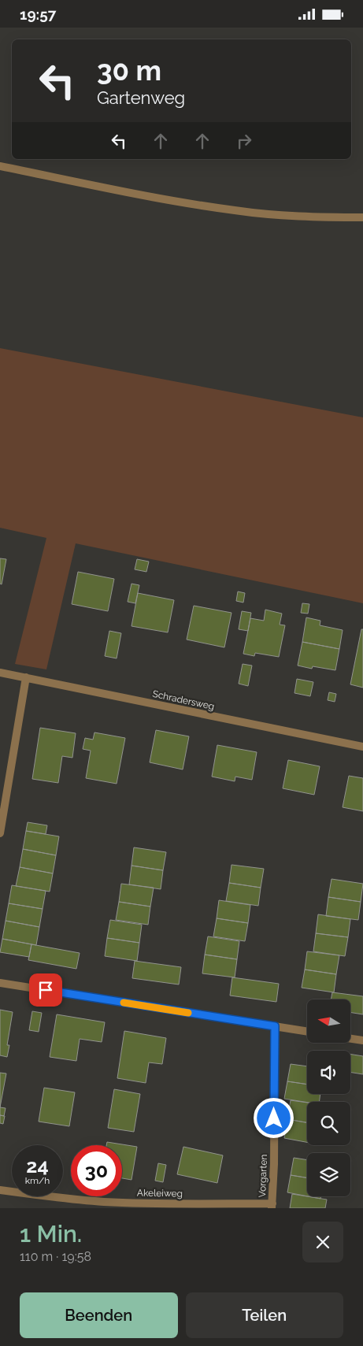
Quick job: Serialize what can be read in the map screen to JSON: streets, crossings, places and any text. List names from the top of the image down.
{
  "streets": {
    "street": ["Schradersweg", "Vorgarten", "Akeleiweg"]
  },
  "crossings": [
    ["Vorgarten", "Akeleiweg"]
  ],
  "north": "left",
  "page": {
    "status": "19:57",
    "turn": ["30 m", "Gartenweg"],
    "speed": "24 km/h",
    "limit": "30",
    "heading": ["1 Min.", "110 m · 19:58"],
    "buttons": ["Beenden", "Teilen"]
  }
}
